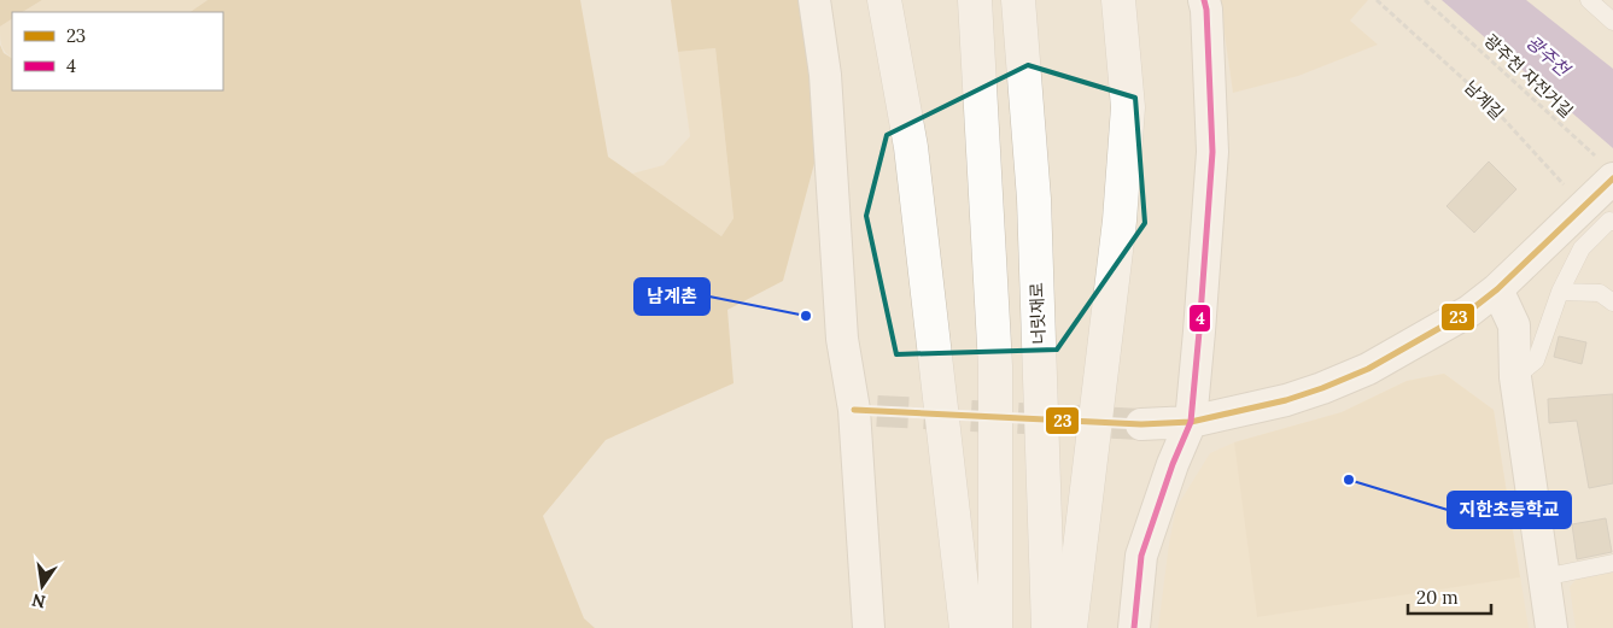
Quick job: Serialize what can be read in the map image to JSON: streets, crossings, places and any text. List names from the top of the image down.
{
  "streets": {
    "main road": ["너릿재로"],
    "path": ["광주천 자전거길", "남계길"]
  },
  "crossings": [
    ["광주천 자전거길", "남계길"]
  ],
  "water": ["광주천"],
  "places": ["남계촌", "지한초등학교"],
  "lines": ["transit line 4", "transit line 23"],
  "legend": ["23", "4"],
  "scale_bar": "20 m",
  "north": "bottom"
}
